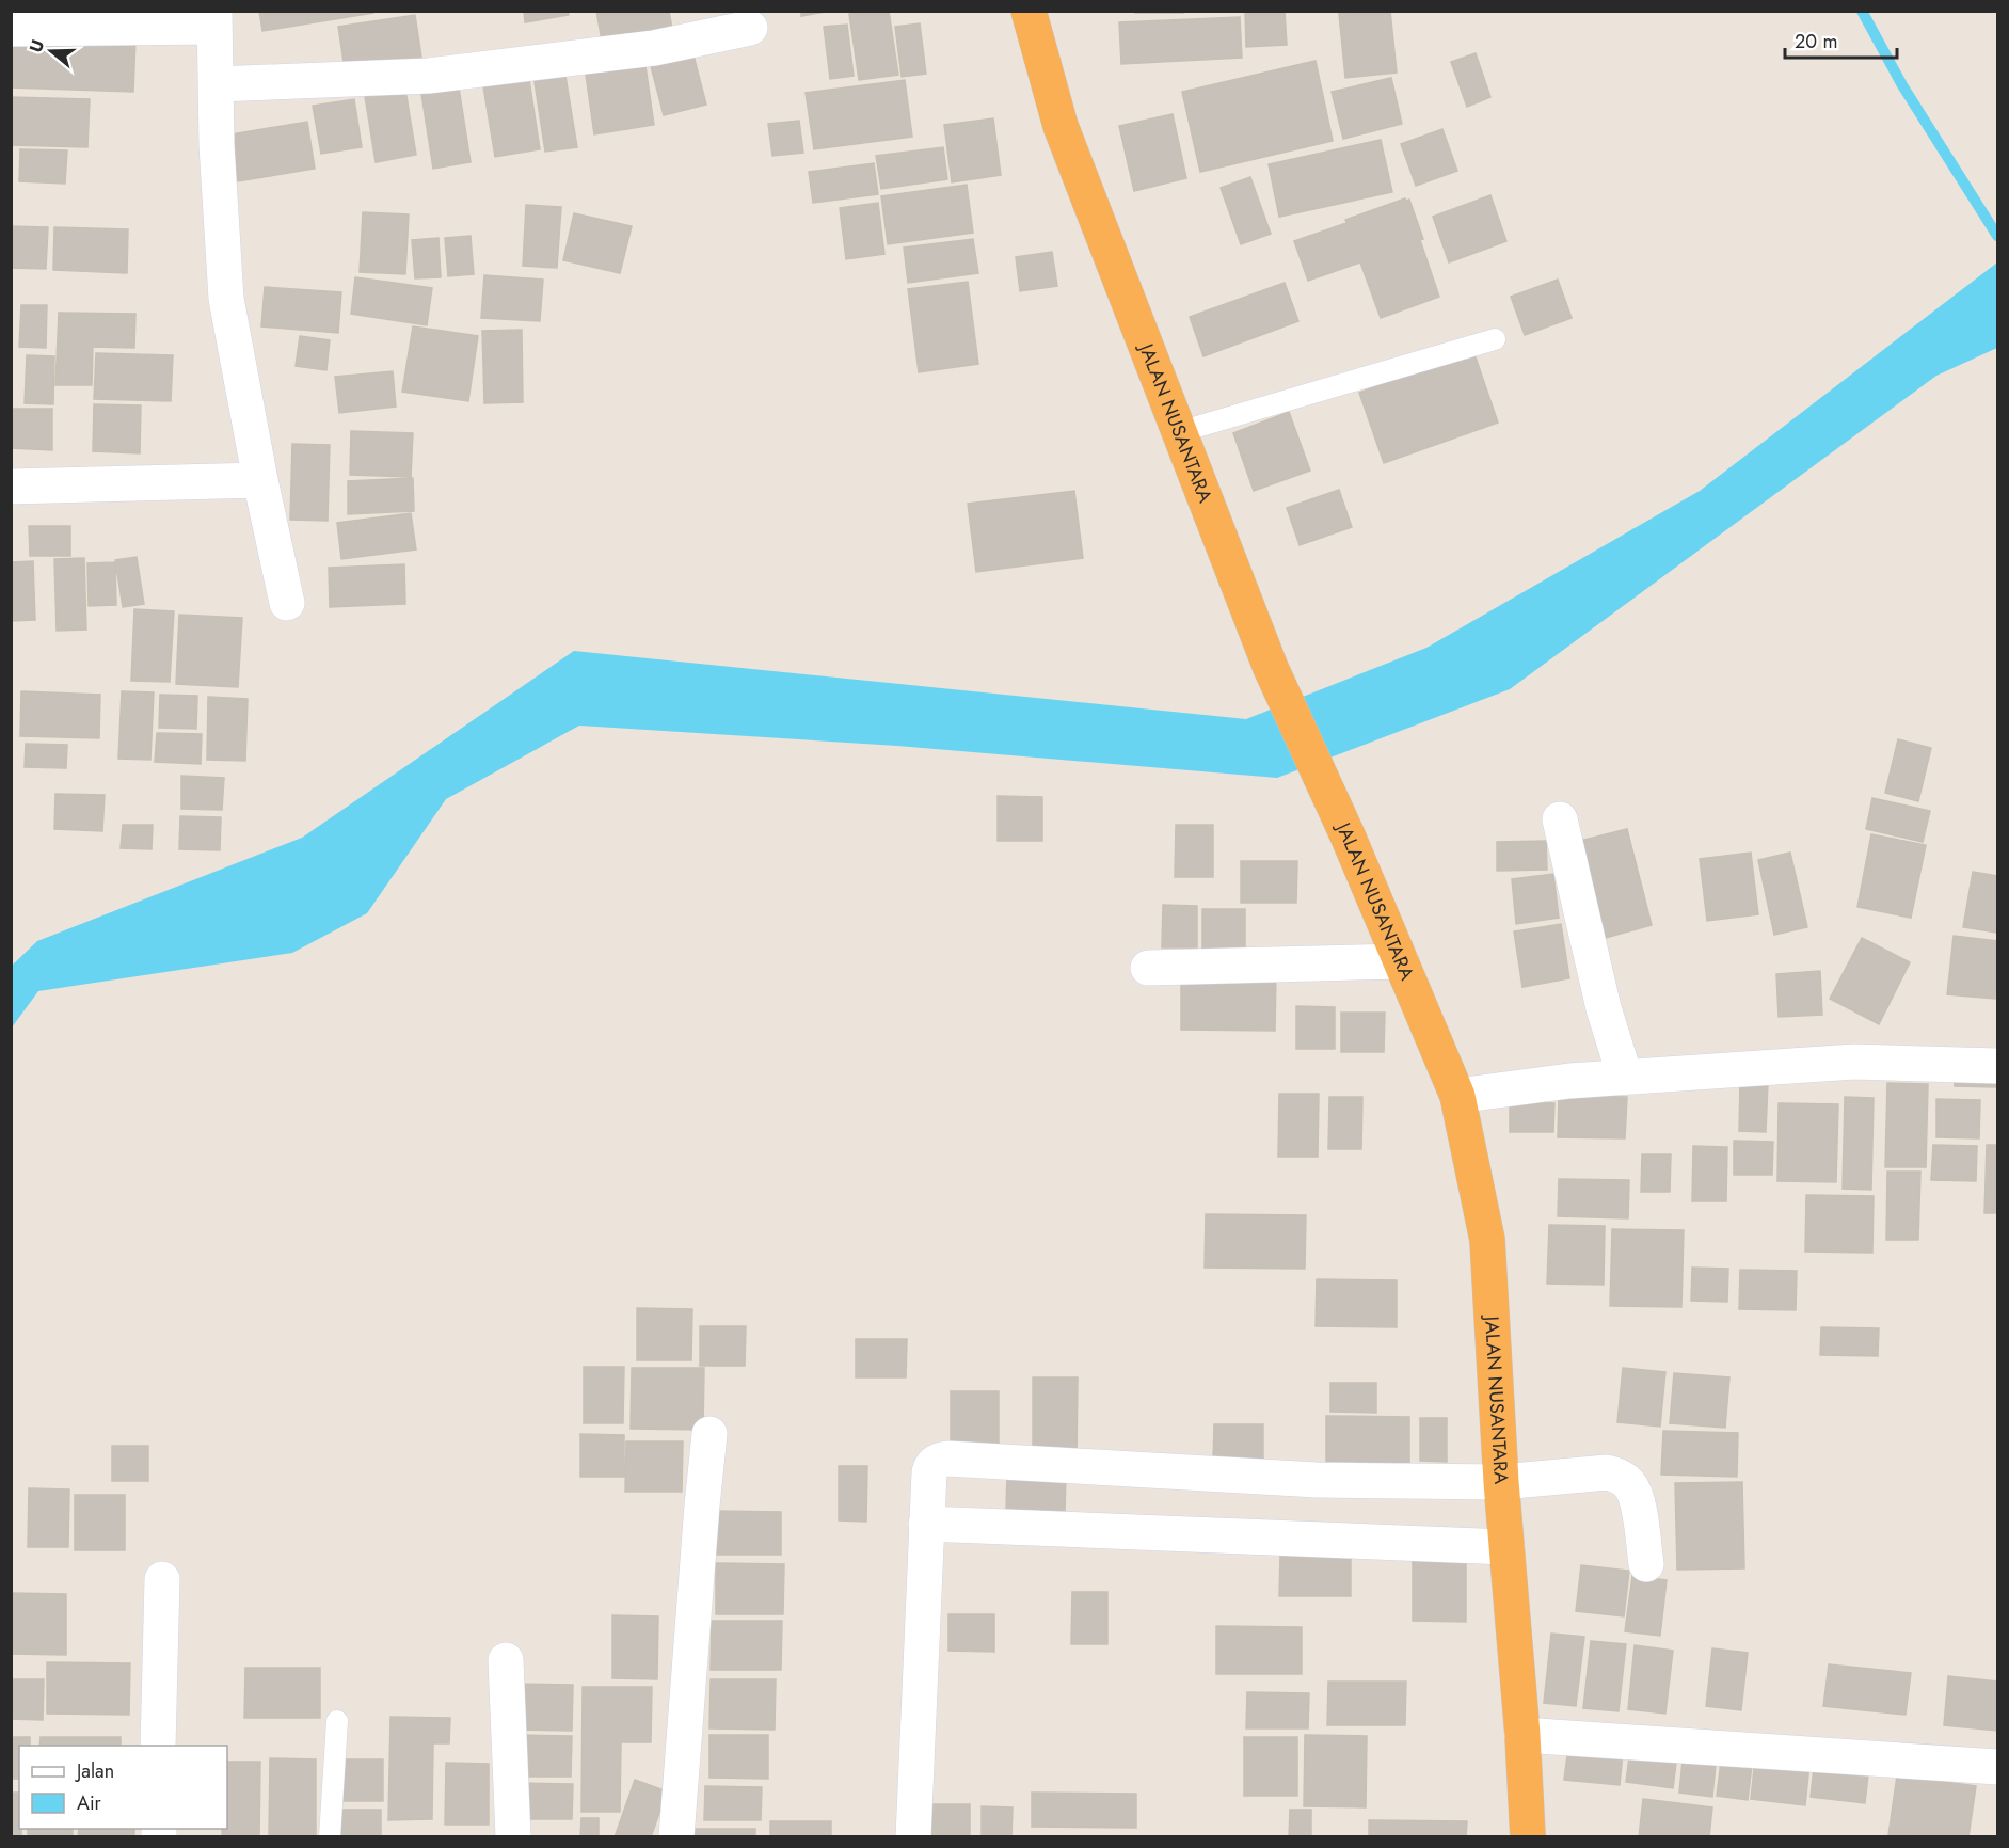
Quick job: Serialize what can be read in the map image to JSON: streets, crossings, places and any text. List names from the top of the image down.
{
  "streets": {
    "highway": ["JALAN NUSANTARA"]
  },
  "legend": ["Jalan", "Air"],
  "scale_bar": "20 m",
  "north": "left"
}
